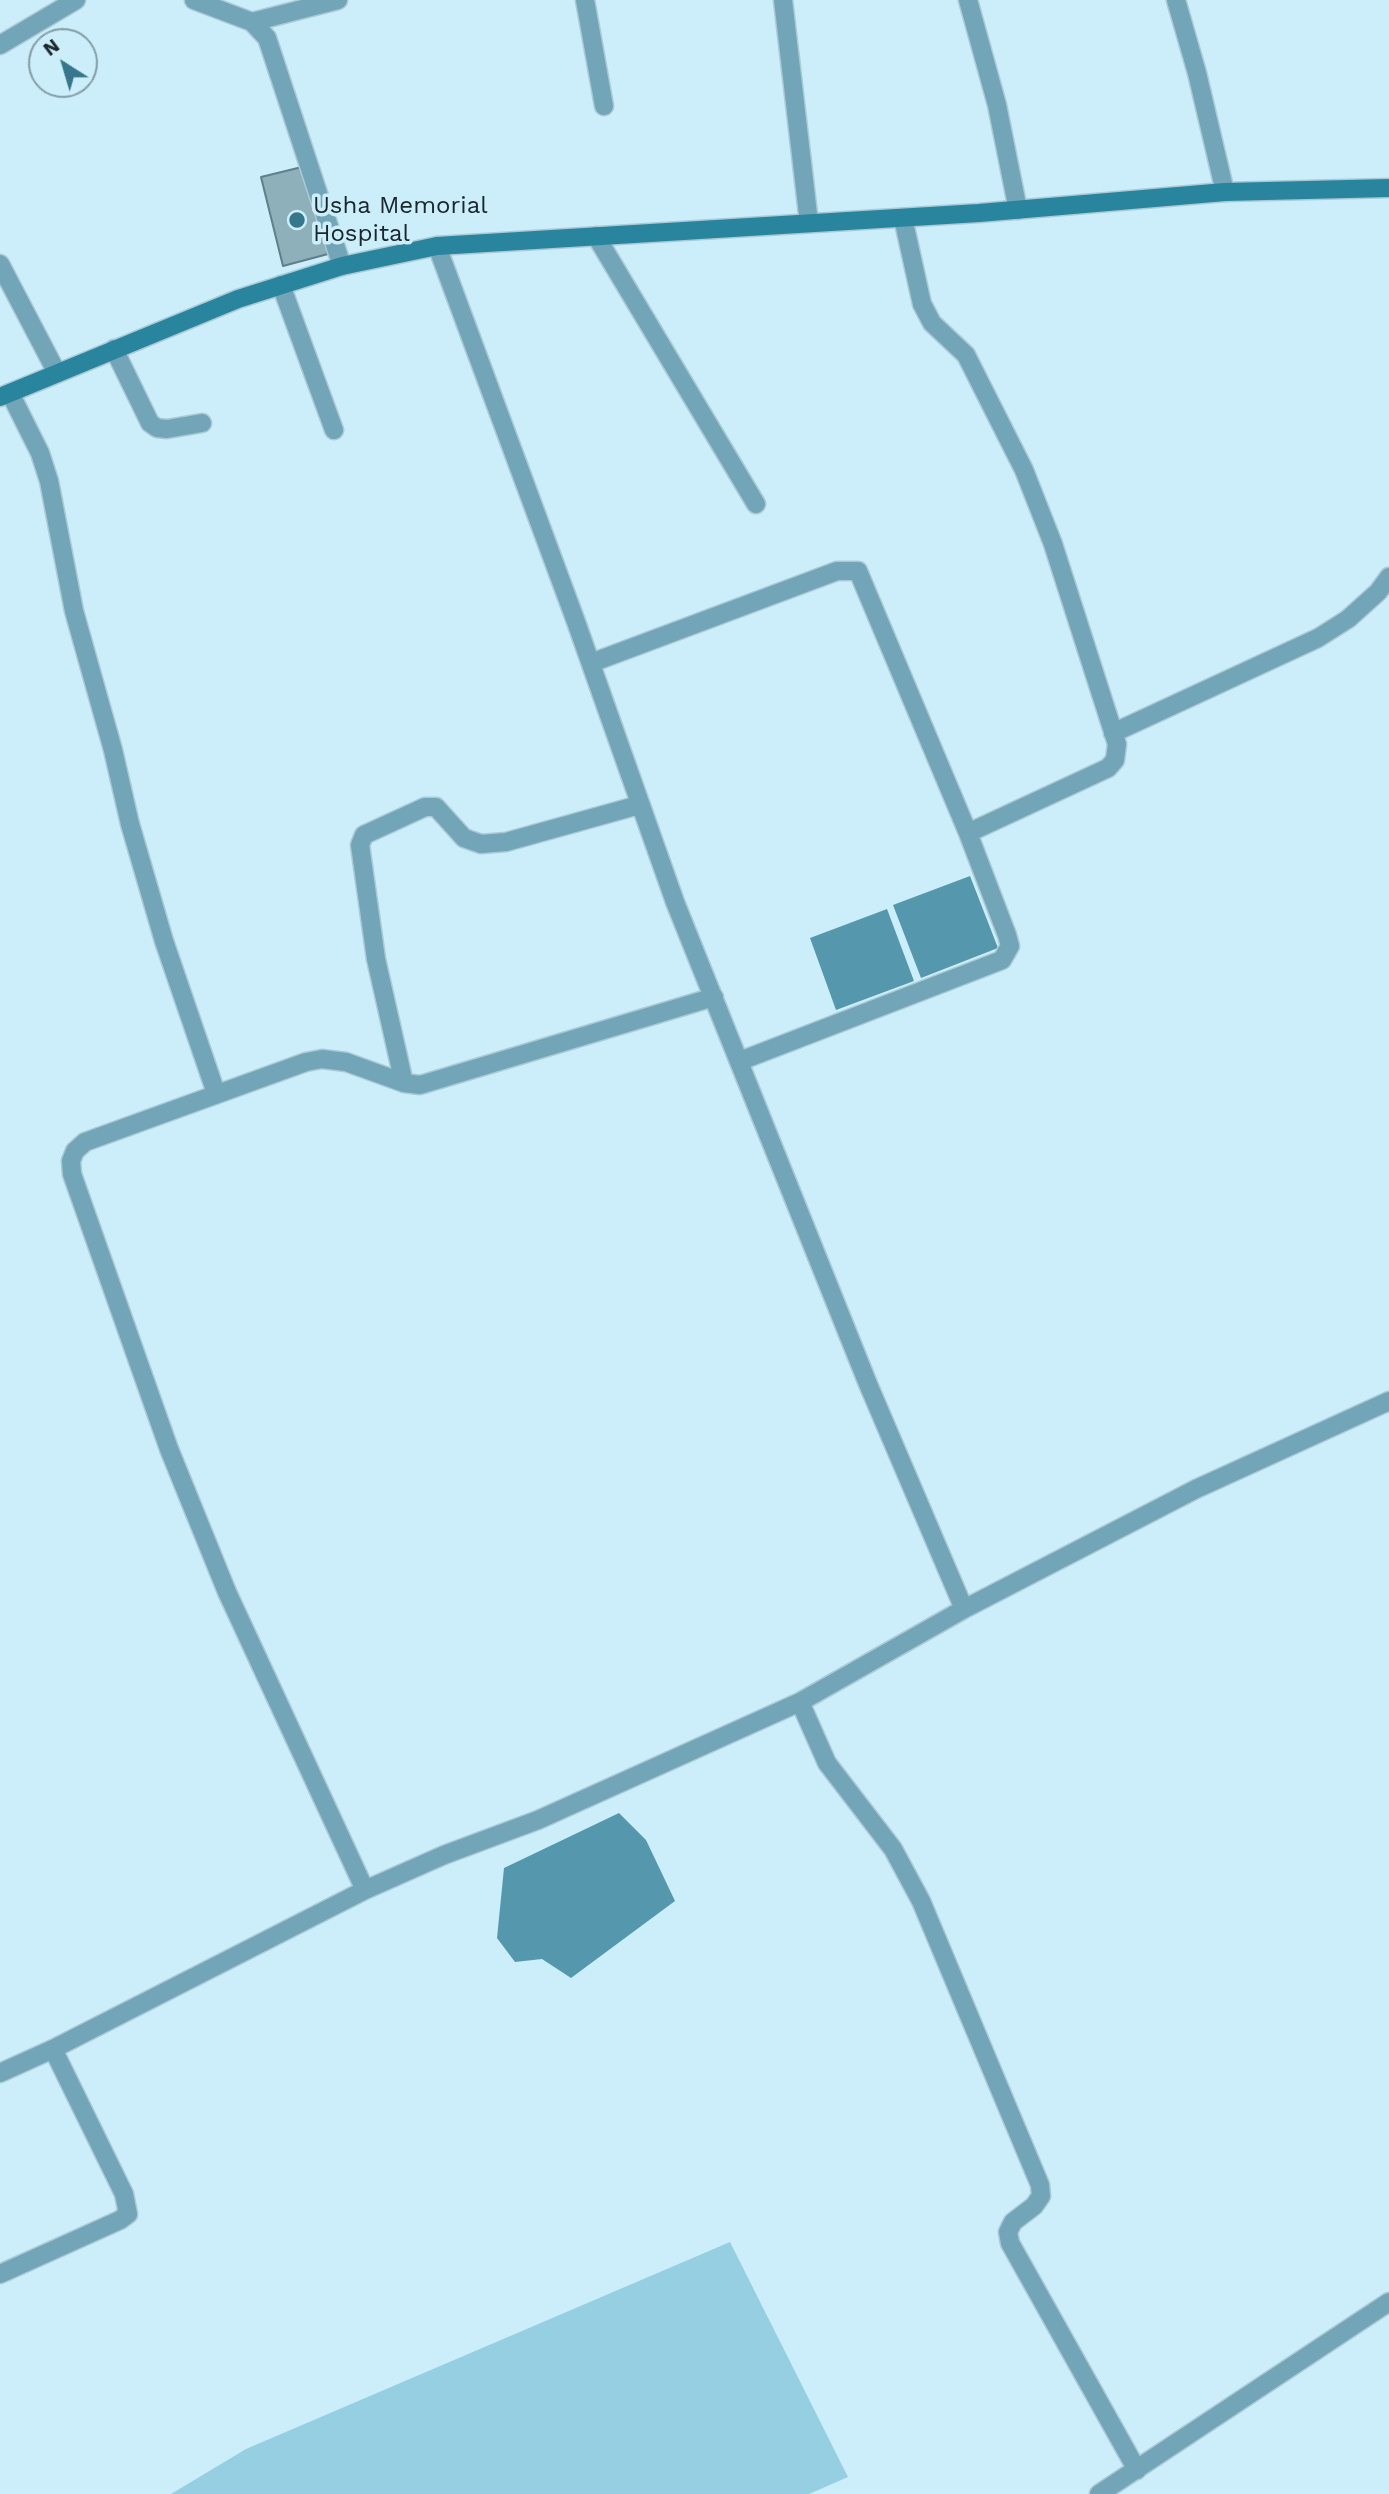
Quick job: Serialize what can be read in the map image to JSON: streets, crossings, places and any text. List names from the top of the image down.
{
  "places": ["Usha Memorial Hospital"],
  "north": "top left"
}
